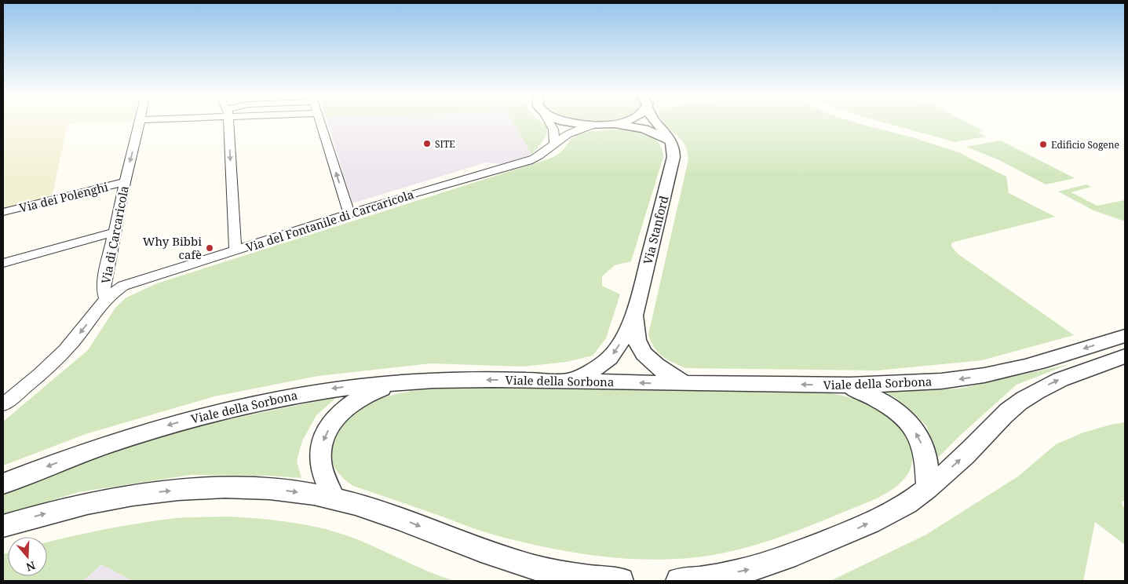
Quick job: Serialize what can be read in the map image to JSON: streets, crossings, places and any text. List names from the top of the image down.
{
  "streets": {
    "street": [
      "Via dei Polenghi",
      "Via del Fontanile di Carcaricola",
      "Via Stanford",
      "Via di Carcaricola",
      "Viale della Sorbona"
    ]
  },
  "crossings": [
    ["Via dei Polenghi", "Via di Carcaricola"],
    ["Via del Fontanile di Carcaricola", "Via di Carcaricola"],
    ["Via Stanford", "Viale della Sorbona"]
  ],
  "one_way": ["Via di Carcaricola"],
  "places": ["SITE", "Edificio Sogene", "Why Bibbi cafè"],
  "north": "bottom"
}
